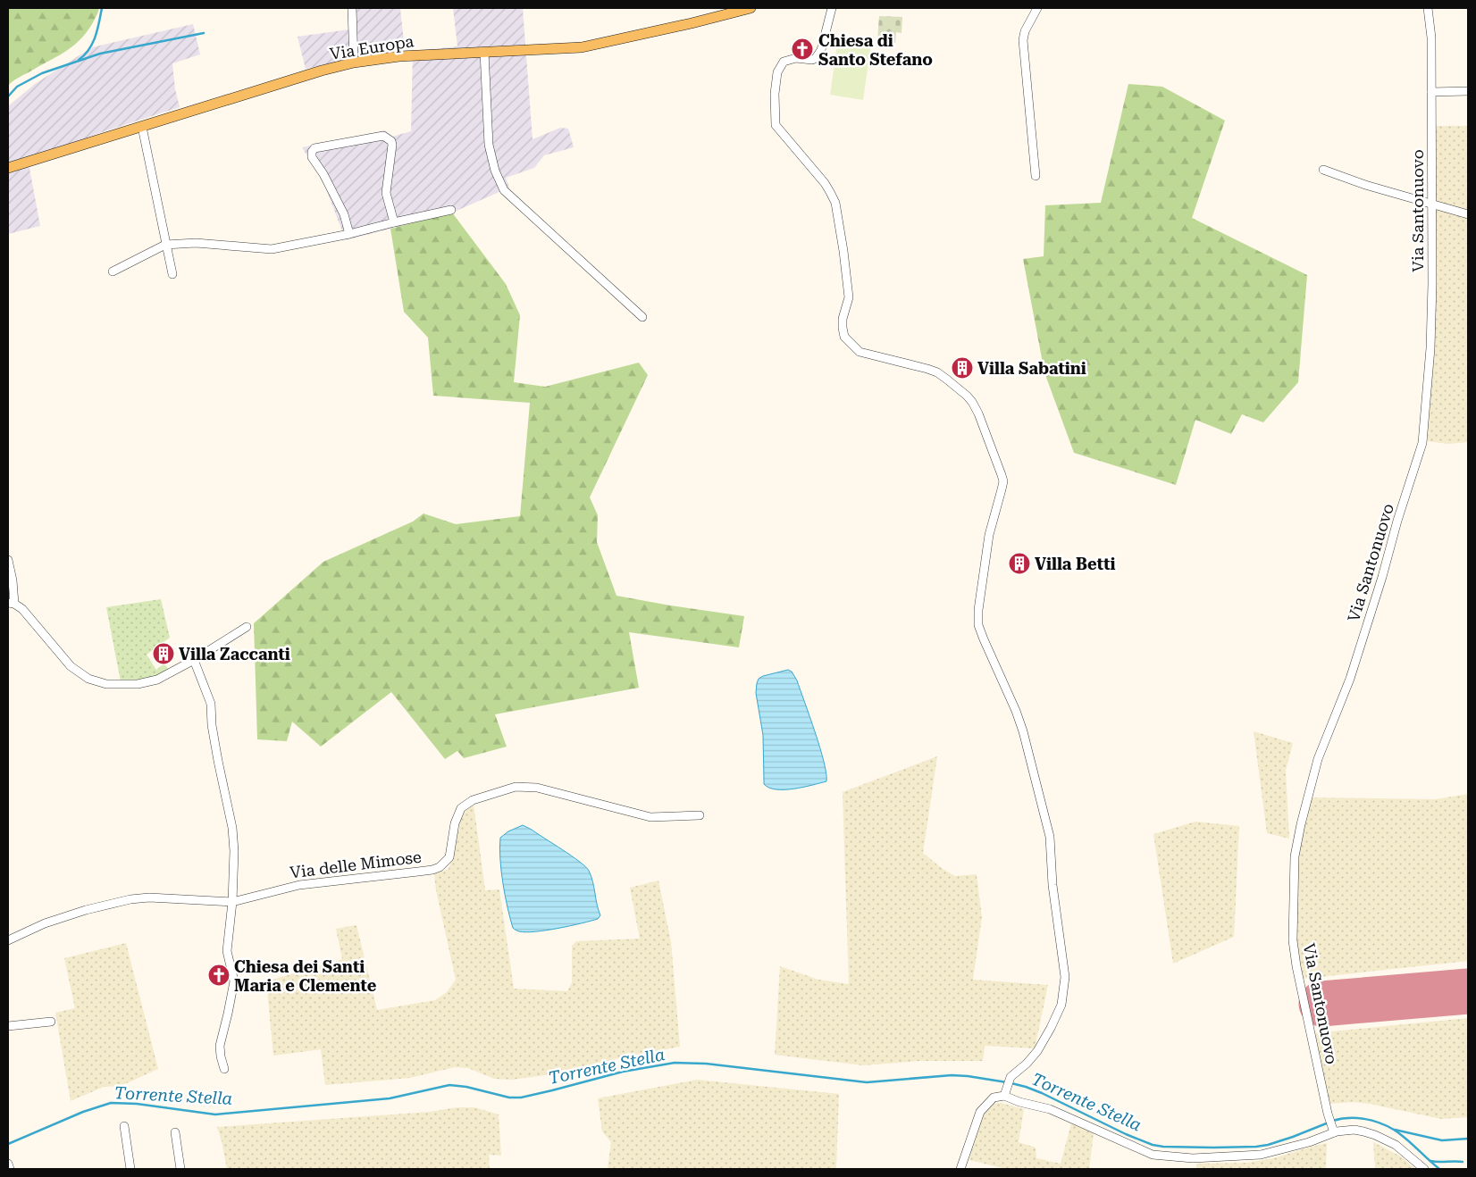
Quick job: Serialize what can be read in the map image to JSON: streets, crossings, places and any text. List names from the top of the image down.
{
  "streets": {
    "main road": ["Via Europa"],
    "street": ["Via Santonuovo", "Via delle Mimose"]
  },
  "water": ["Torrente Stella"],
  "places": {
    "church": ["Chiesa di Santo Stefano", "Chiesa dei Santi Maria e Clemente"],
    "building": ["Villa Sabatini", "Villa Betti", "Villa Zaccanti"]
  }
}
